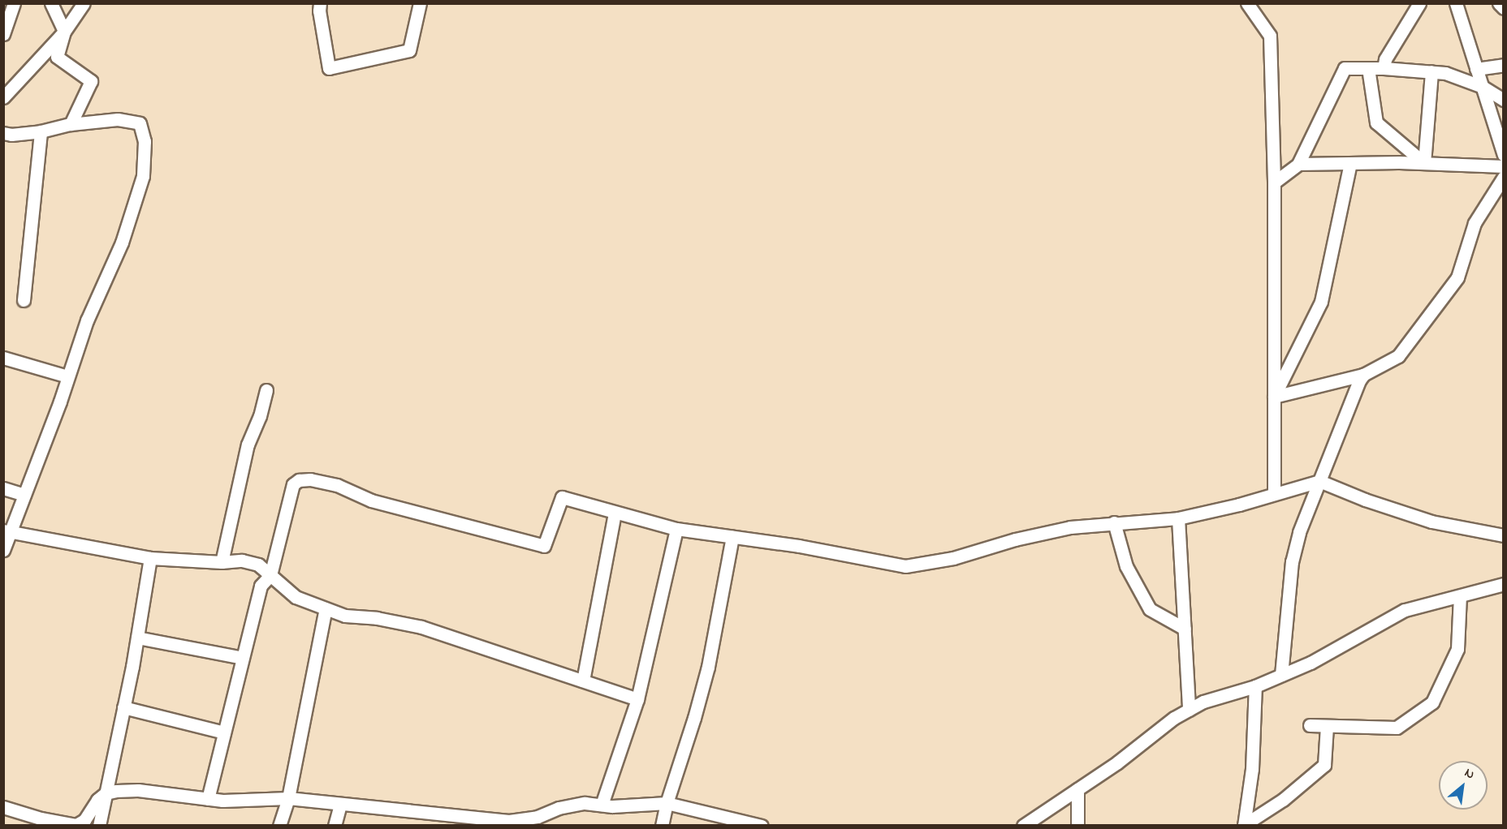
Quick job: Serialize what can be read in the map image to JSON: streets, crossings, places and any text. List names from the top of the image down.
{
  "north": "top right"
}
